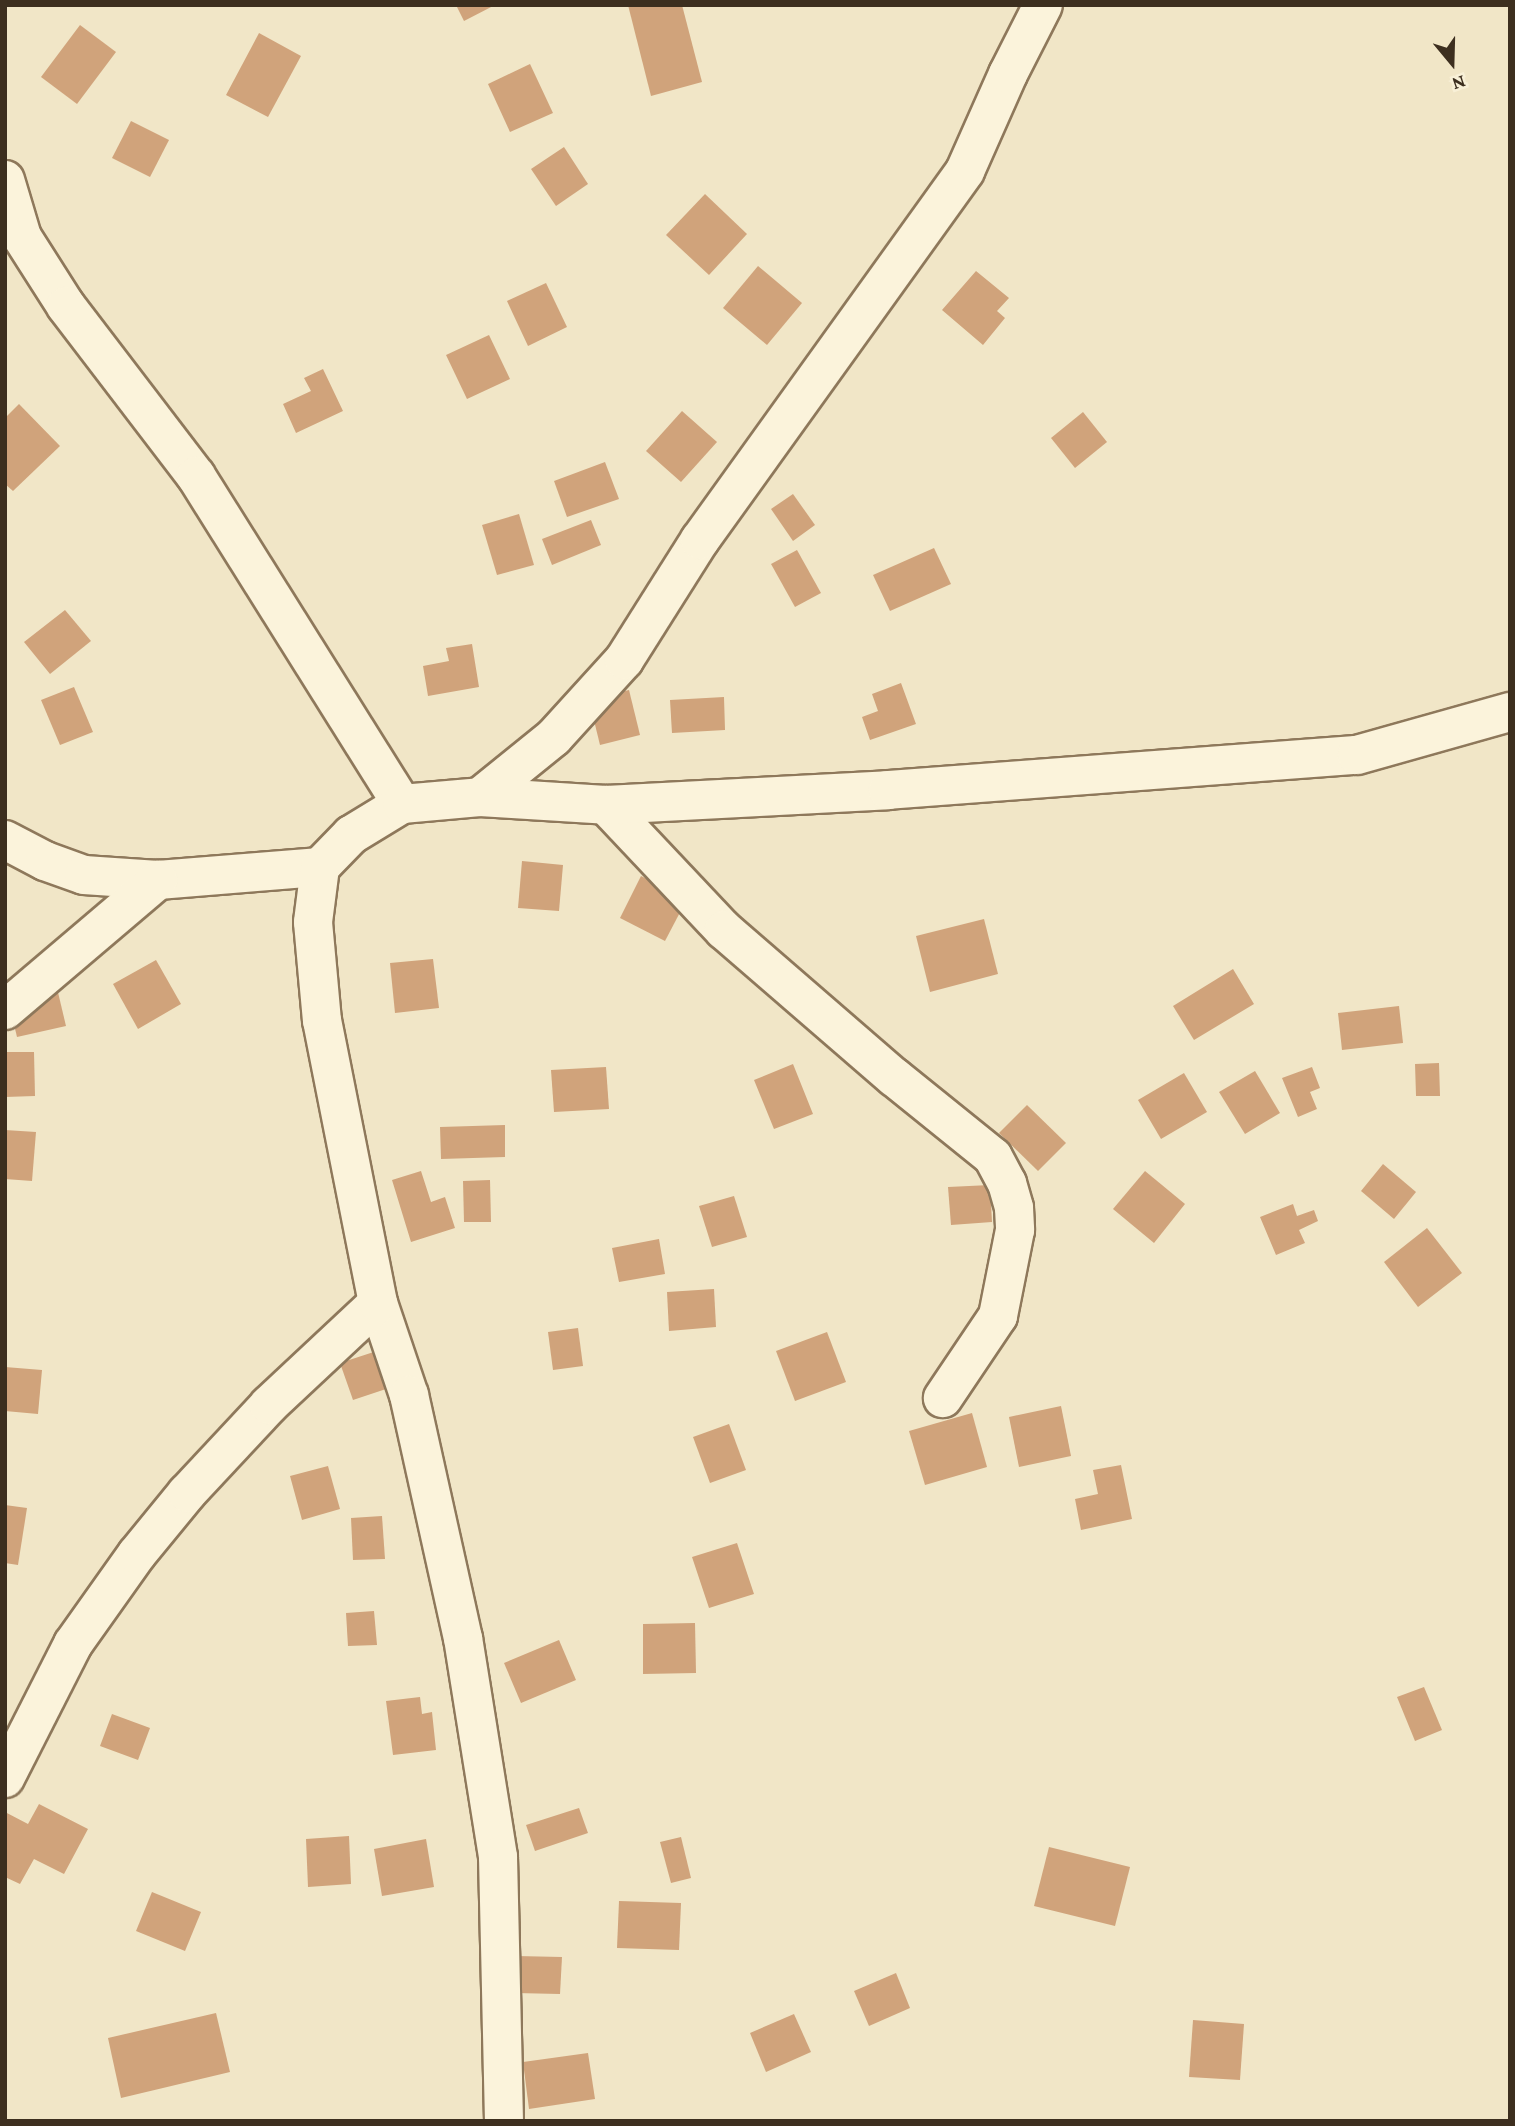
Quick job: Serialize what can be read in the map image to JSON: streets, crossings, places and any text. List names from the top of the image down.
{
  "north": "bottom"
}
